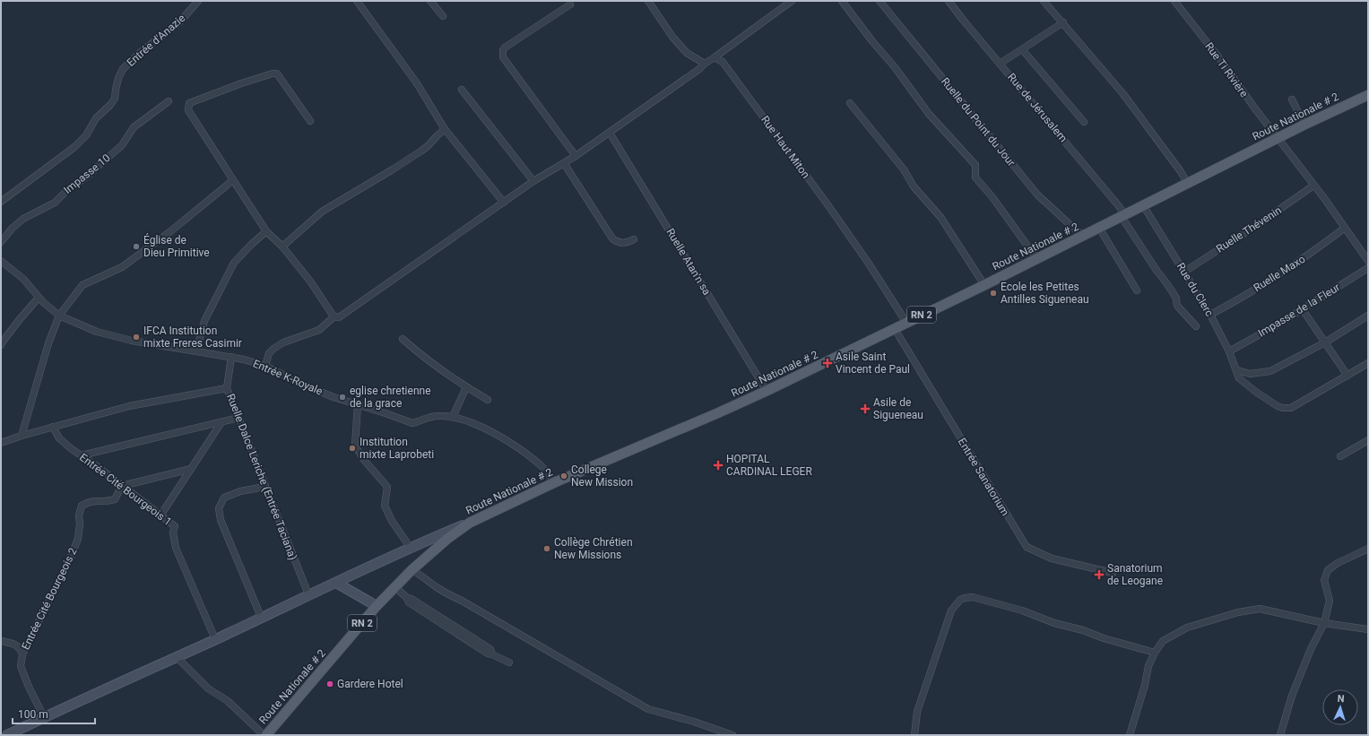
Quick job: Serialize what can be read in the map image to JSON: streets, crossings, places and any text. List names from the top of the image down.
{
  "streets": {
    "main road": ["Route Nationale # 2", "RN 2"],
    "street": [
      "Entrée d'Anazie",
      "Rue Ti Rivière",
      "Rue de Jérusalem",
      "Ruelle du Point du Jour",
      "Rue Haut Miton",
      "Impasse 10",
      "Ruelle Thévenin",
      "Ruelle Atan'n sa",
      "Ruelle Maxo",
      "Rue du Clerc",
      "Impasse de la Fleur",
      "Entrée K-Royale",
      "Ruelle Dalce Leriche (Entrée Taciana)",
      "Entrée Sanatorium",
      "Entrée Cité Bourgeois 1",
      "Entrée Cité Bourgeois 2"
    ]
  },
  "crossings": [
    ["Rue Ti Rivière", "Route Nationale # 2"],
    ["Rue Ti Rivière", "Ruelle Thévenin"],
    ["Rue Ti Rivière", "Ruelle Maxo"],
    ["Rue de Jérusalem", "Route Nationale # 2"],
    ["Route Nationale # 2", "Ruelle du Point du Jour"],
    ["Route Nationale # 2", "Rue Haut Miton"],
    ["Route Nationale # 2", "Ruelle Atan'n sa"],
    ["Route Nationale # 2", "Rue du Clerc"],
    ["Route Nationale # 2", "Entrée K-Royale"],
    ["Route Nationale # 2", "Entrée Sanatorium"],
    ["Ruelle Thévenin", "Rue du Clerc"],
    ["Ruelle Maxo", "Rue du Clerc"],
    ["Rue du Clerc", "Impasse de la Fleur"],
    ["Entrée K-Royale", "Ruelle Dalce Leriche (Entrée Taciana)"],
    ["Entrée Cité Bourgeois 1", "Entrée Cité Bourgeois 2"]
  ],
  "places": {
    "other": [
      "Église de Dieu Primitive",
      "Ecole les Petites Antilles Sigueneau",
      "IFCA Institution mixte Freres Casimir",
      "eglise chretienne de la grace",
      "Institution mixte Laprobeti",
      "College New Mission",
      "Collège Chrétien New Missions",
      "Gardere Hotel"
    ],
    "health": [
      "Asile Saint Vincent de Paul",
      "Asile de Sigueneau",
      "HOPITAL CARDINAL LEGER",
      "Sanatorium de Leogane"
    ]
  },
  "scale_bar": "100 m",
  "north": "top"
}
